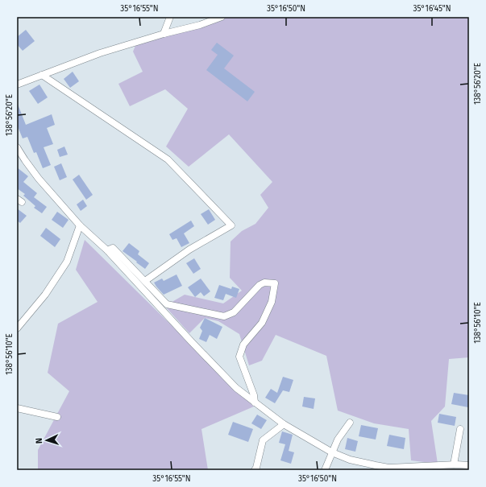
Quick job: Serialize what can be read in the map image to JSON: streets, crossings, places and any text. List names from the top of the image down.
{
  "north": "left",
  "coordinates": [
    "35°16'55\"N",
    "35°16'50\"N",
    "35°16'45\"N",
    "138°56'20\"E",
    "138°56'10\"E"
  ]
}
